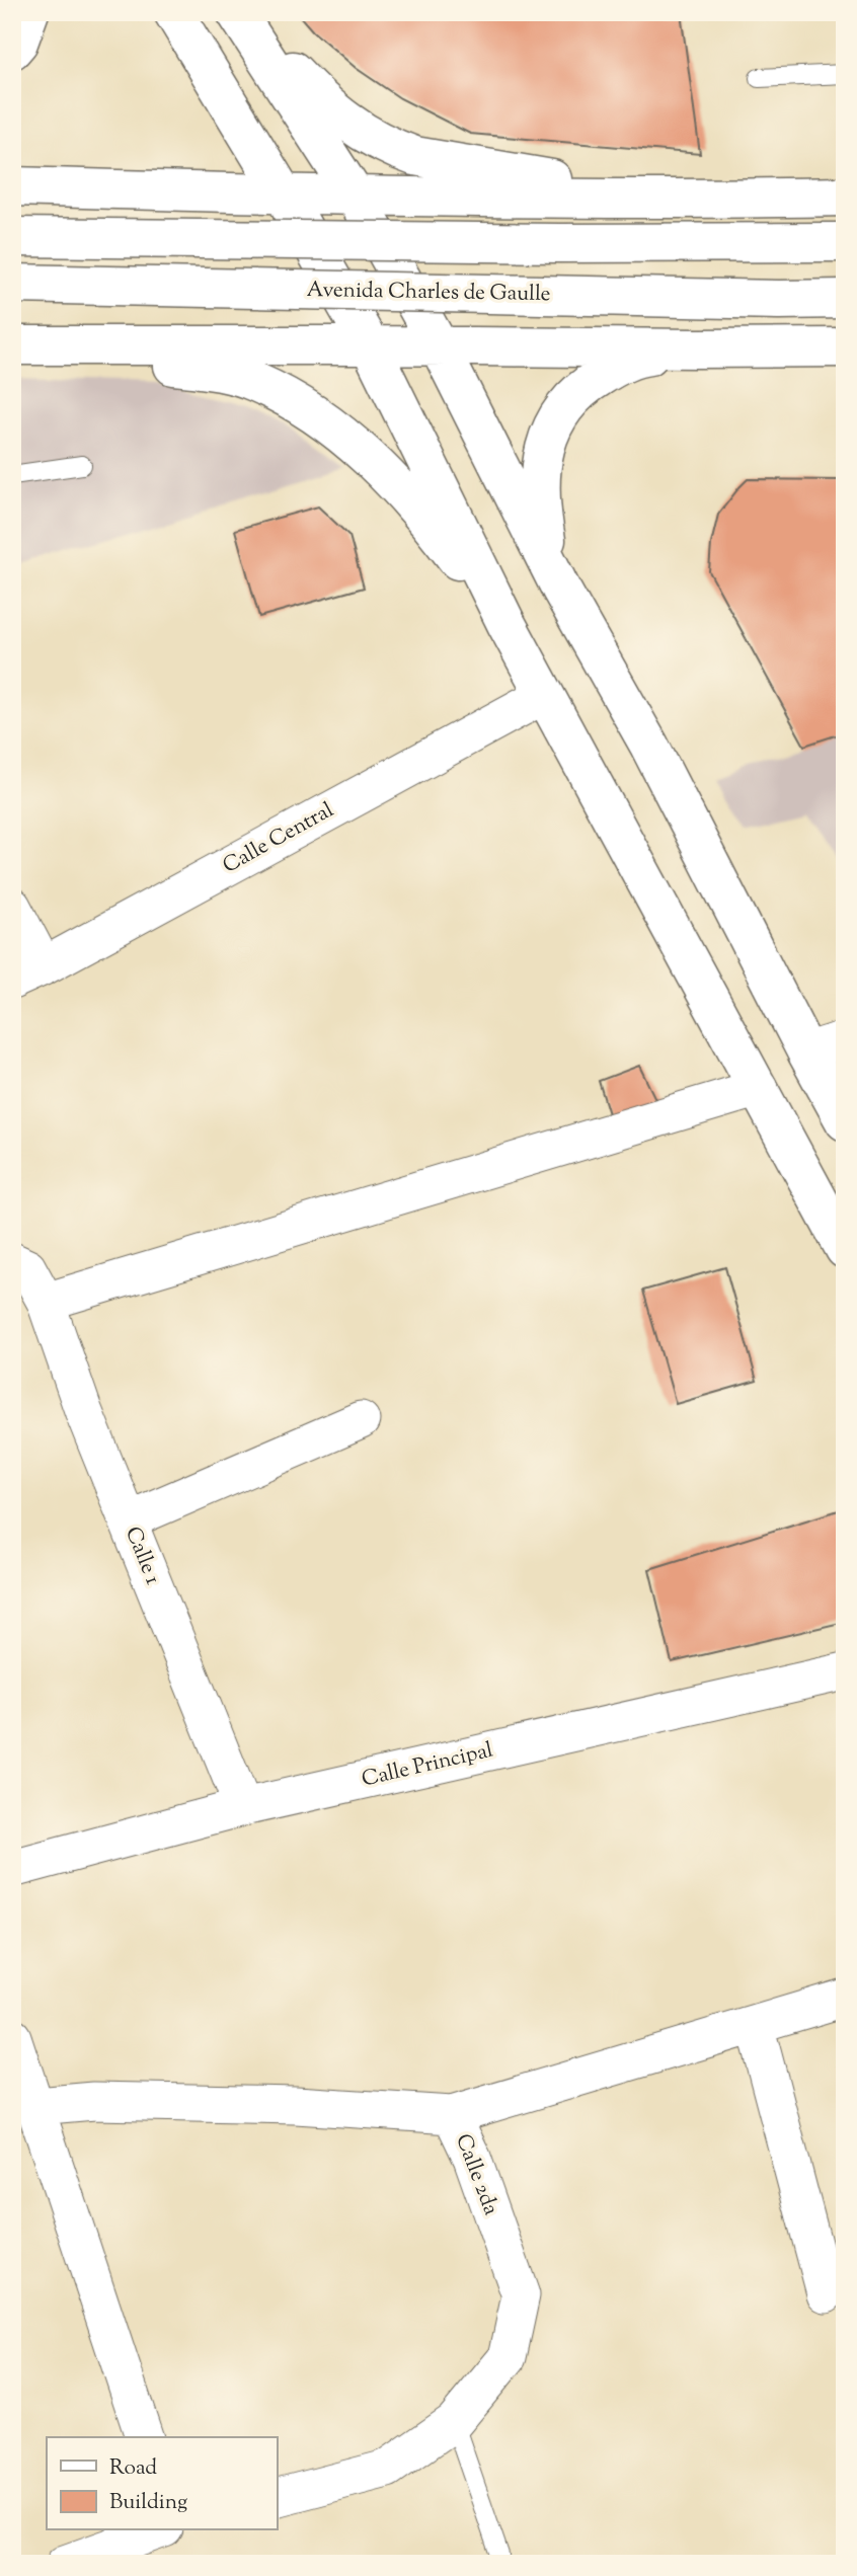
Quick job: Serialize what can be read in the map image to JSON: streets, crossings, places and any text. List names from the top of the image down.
{
  "streets": {
    "main road": ["Avenida Charles de Gaulle"],
    "street": [
      "Calle Central",
      "Calle 1",
      "Calle Principal",
      "Calle 2da"
    ]
  },
  "crossings": [
    ["Calle 1", "Calle Principal"]
  ],
  "legend": ["Road", "Building"]
}
